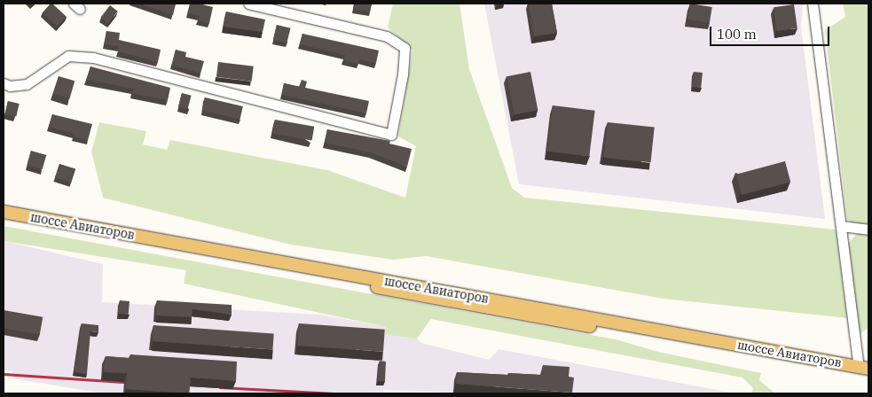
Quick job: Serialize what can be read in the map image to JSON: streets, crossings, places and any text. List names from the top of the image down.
{
  "streets": {
    "main road": ["шоссе Авиаторов"]
  },
  "scale_bar": "100 m"
}
